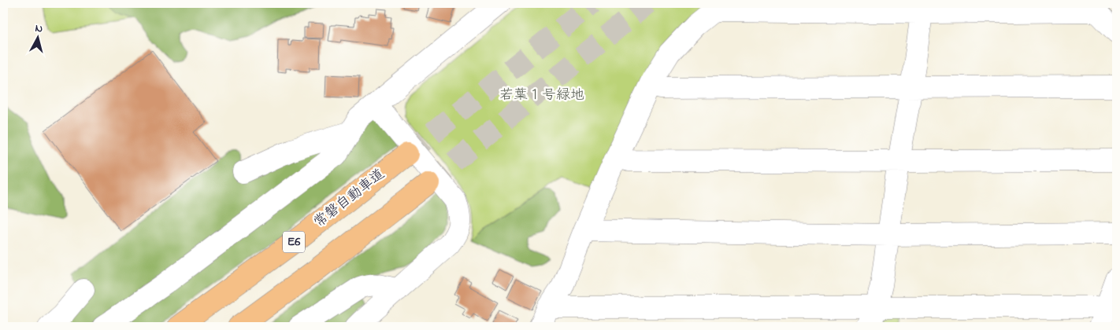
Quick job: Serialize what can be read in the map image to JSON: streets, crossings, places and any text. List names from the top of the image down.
{
  "streets": {
    "highway": ["常磐自動車道", "E6"]
  },
  "parks": ["若葉１号緑地"],
  "north": "top"
}
